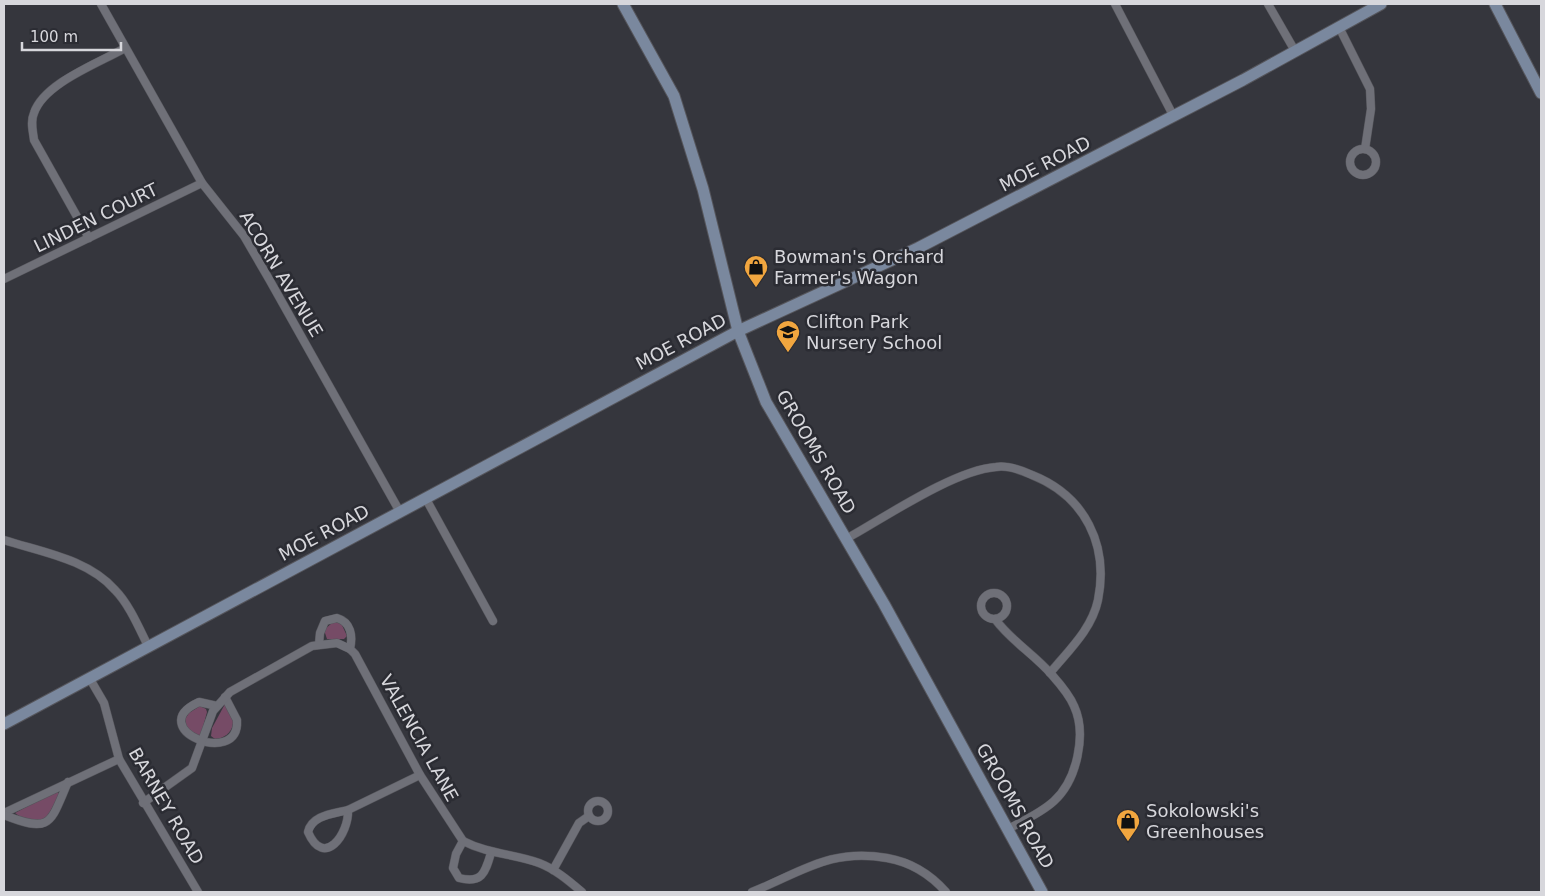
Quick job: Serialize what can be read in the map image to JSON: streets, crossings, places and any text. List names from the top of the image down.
{
  "streets": {
    "street": [
      "MOE ROAD",
      "LINDEN COURT",
      "ACORN AVENUE",
      "GROOMS ROAD",
      "VALENCIA LANE",
      "BARNEY ROAD"
    ]
  },
  "crossings": [
    ["MOE ROAD", "ACORN AVENUE"],
    ["MOE ROAD", "GROOMS ROAD"],
    ["MOE ROAD", "BARNEY ROAD"],
    ["LINDEN COURT", "ACORN AVENUE"]
  ],
  "places": {
    "shop": ["Bowman's Orchard Farmer's Wagon", "Sokolowski's Greenhouses"],
    "school or university": ["Clifton Park Nursery School"]
  },
  "scale_bar": "100 m"
}
